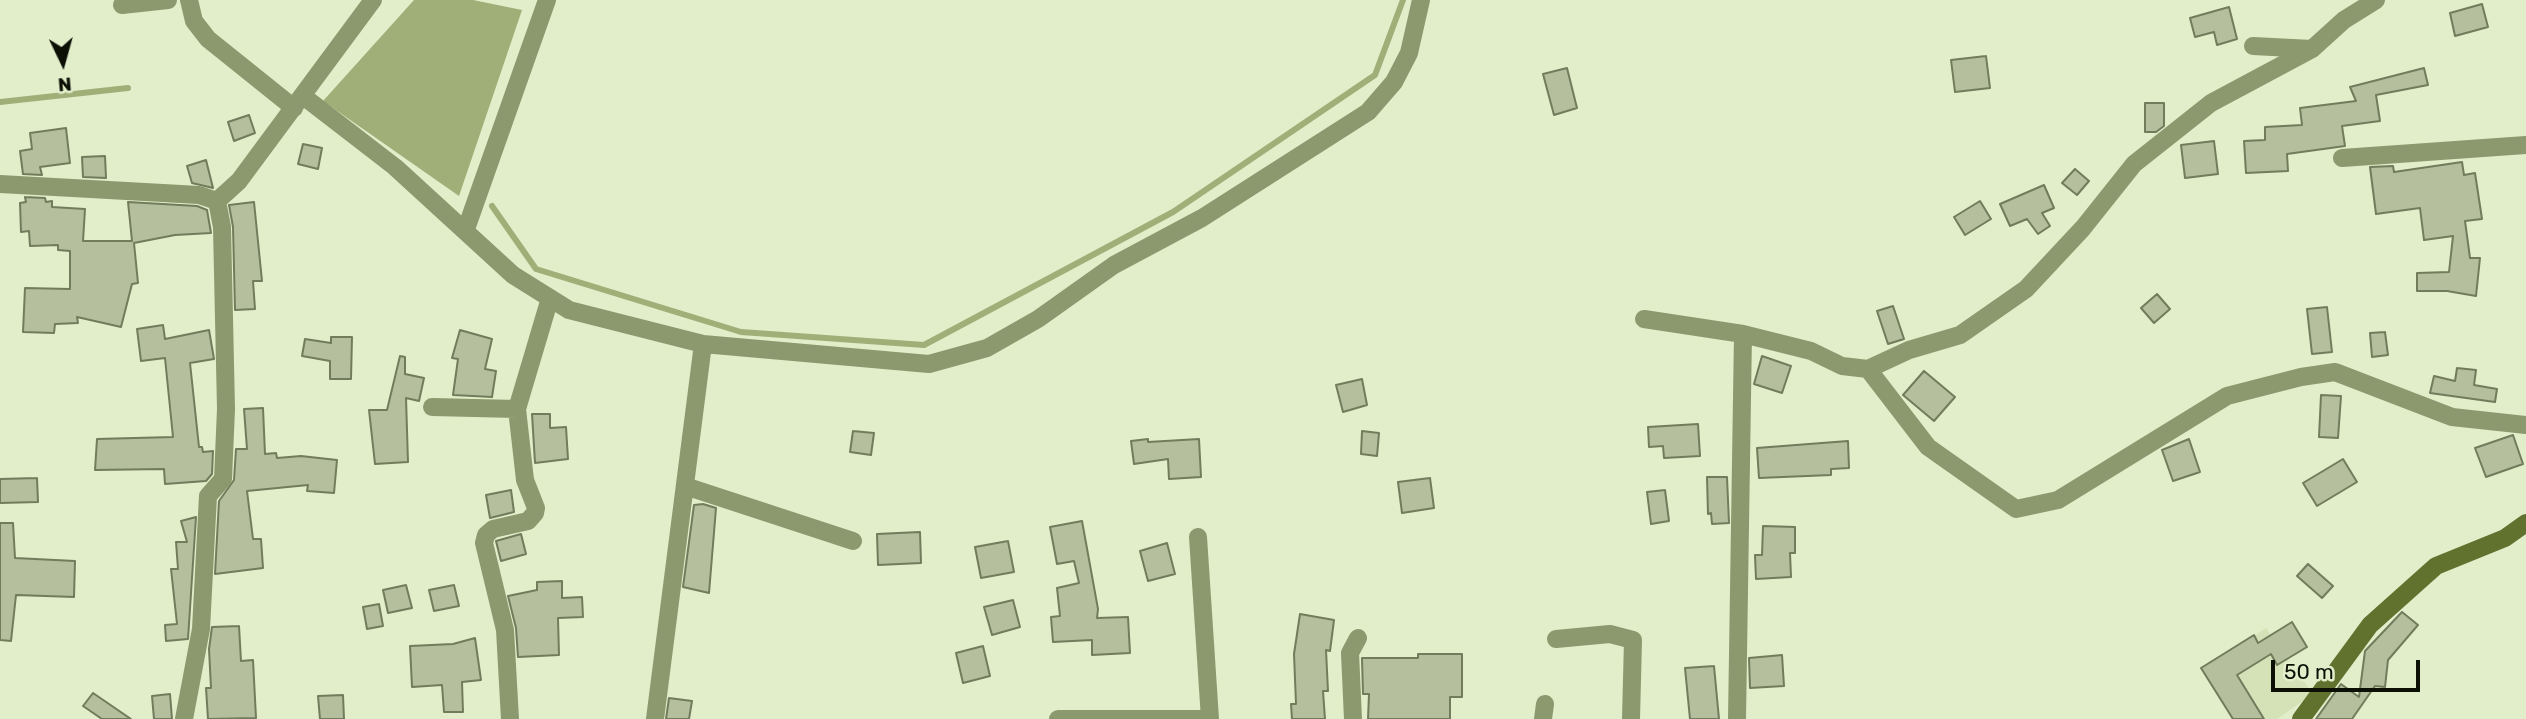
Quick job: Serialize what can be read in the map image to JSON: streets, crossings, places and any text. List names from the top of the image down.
{
  "scale_bar": "50 m",
  "north": "bottom"
}
